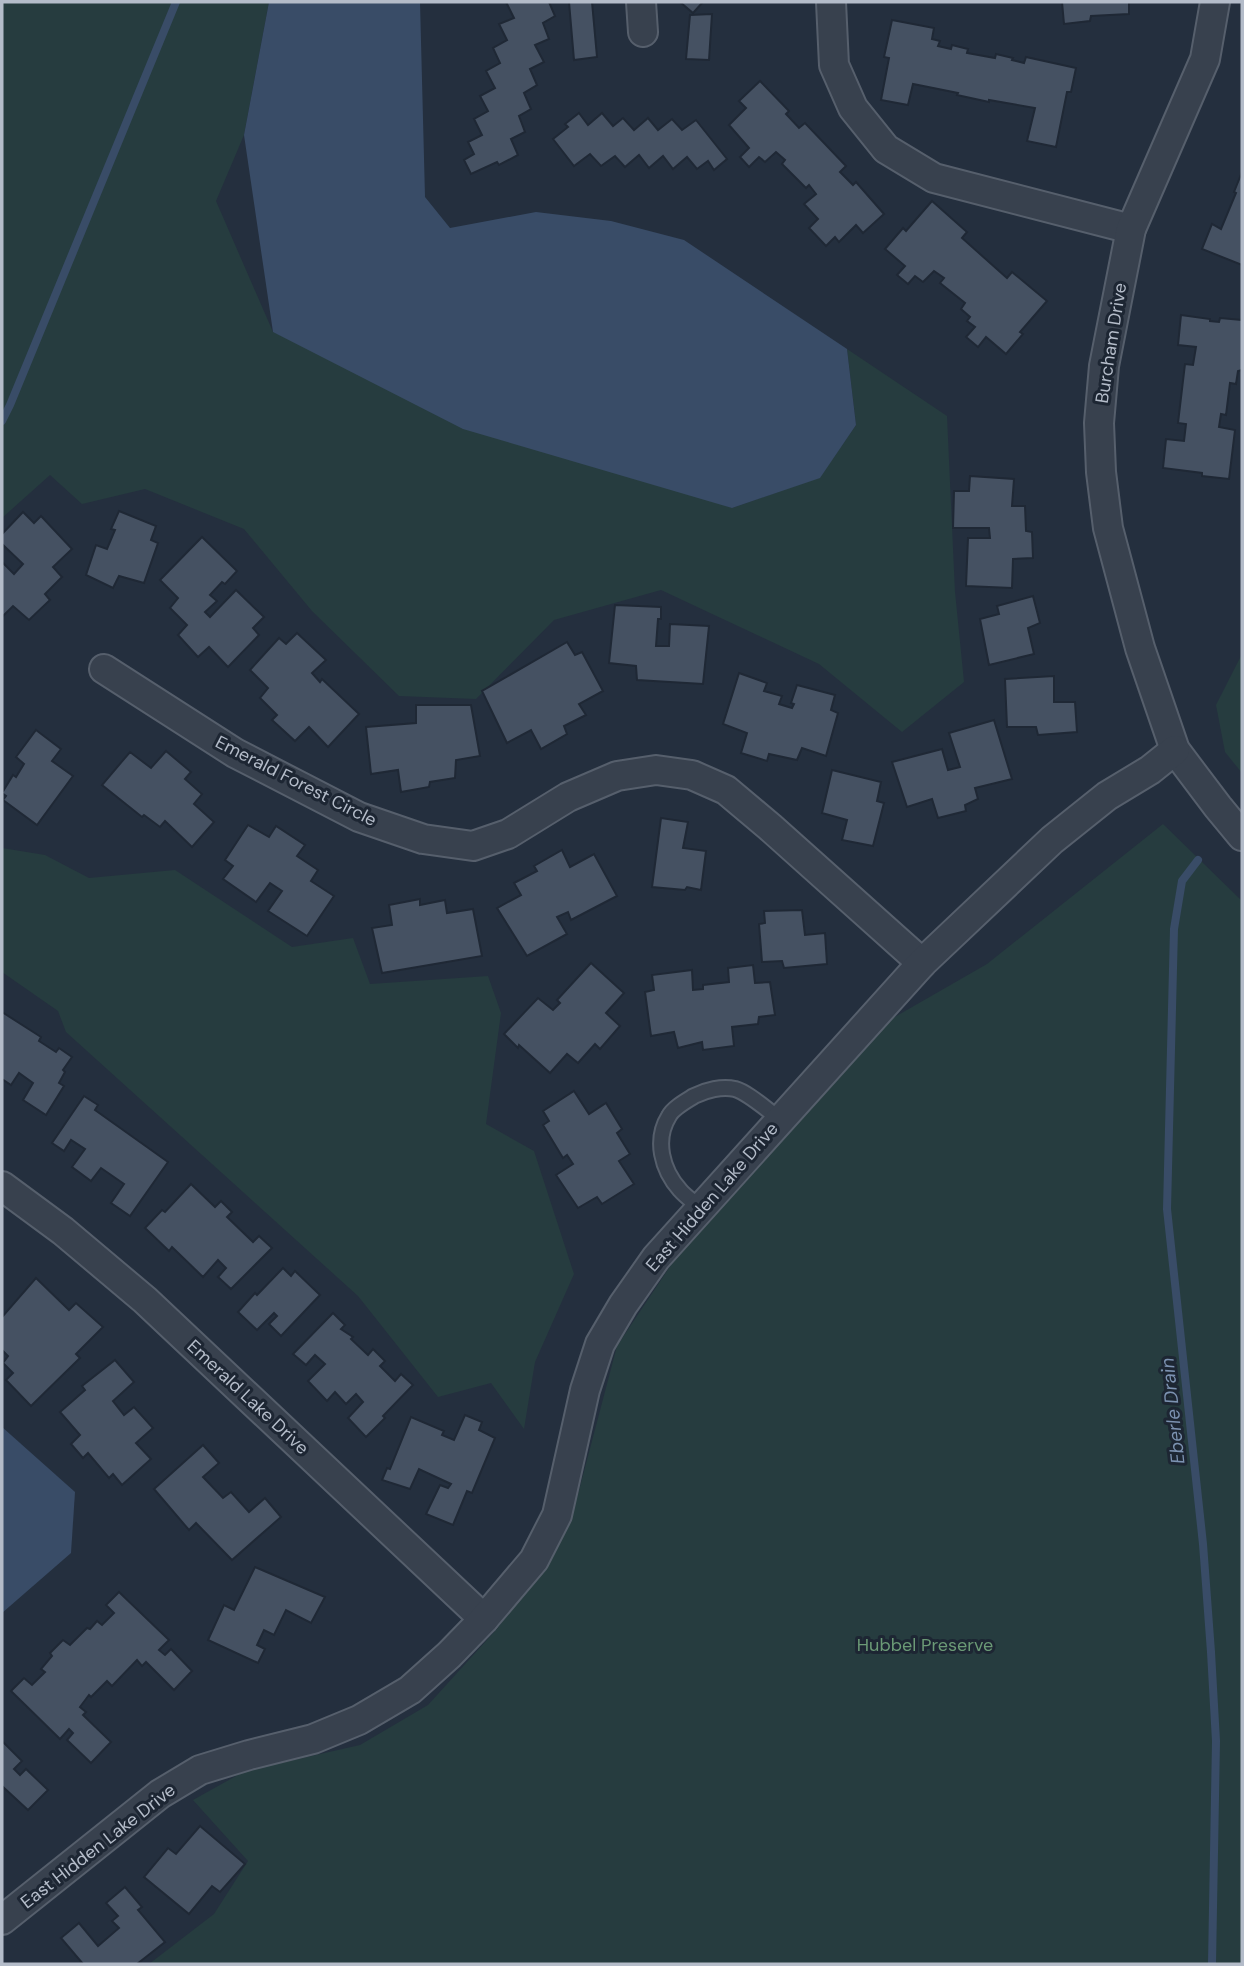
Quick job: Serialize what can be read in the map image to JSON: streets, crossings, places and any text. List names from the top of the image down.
{
  "streets": {
    "street": [
      "Burcham Drive",
      "Emerald Forest Circle",
      "East Hidden Lake Drive",
      "Emerald Lake Drive"
    ]
  },
  "crossings": [
    ["Burcham Drive", "East Hidden Lake Drive"],
    ["Emerald Forest Circle", "East Hidden Lake Drive"],
    ["East Hidden Lake Drive", "Emerald Lake Drive"]
  ],
  "water": ["Eberle Drain"],
  "parks": ["Hubbel Preserve"]
}
